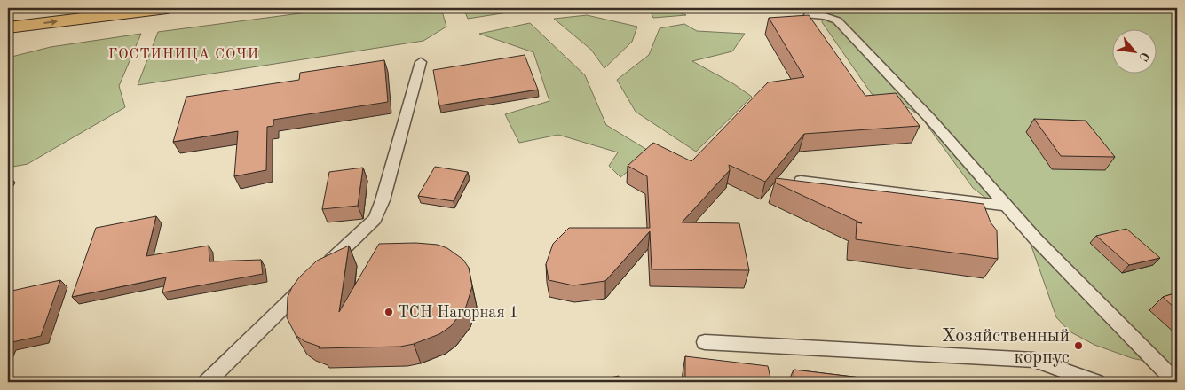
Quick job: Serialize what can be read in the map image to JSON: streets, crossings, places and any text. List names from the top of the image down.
{
  "districts": ["ГОСТИНИЦА СОЧИ"],
  "places": ["ТСН Нагорная 1", "Хозяйственный корпус"],
  "north": "bottom right"
}
